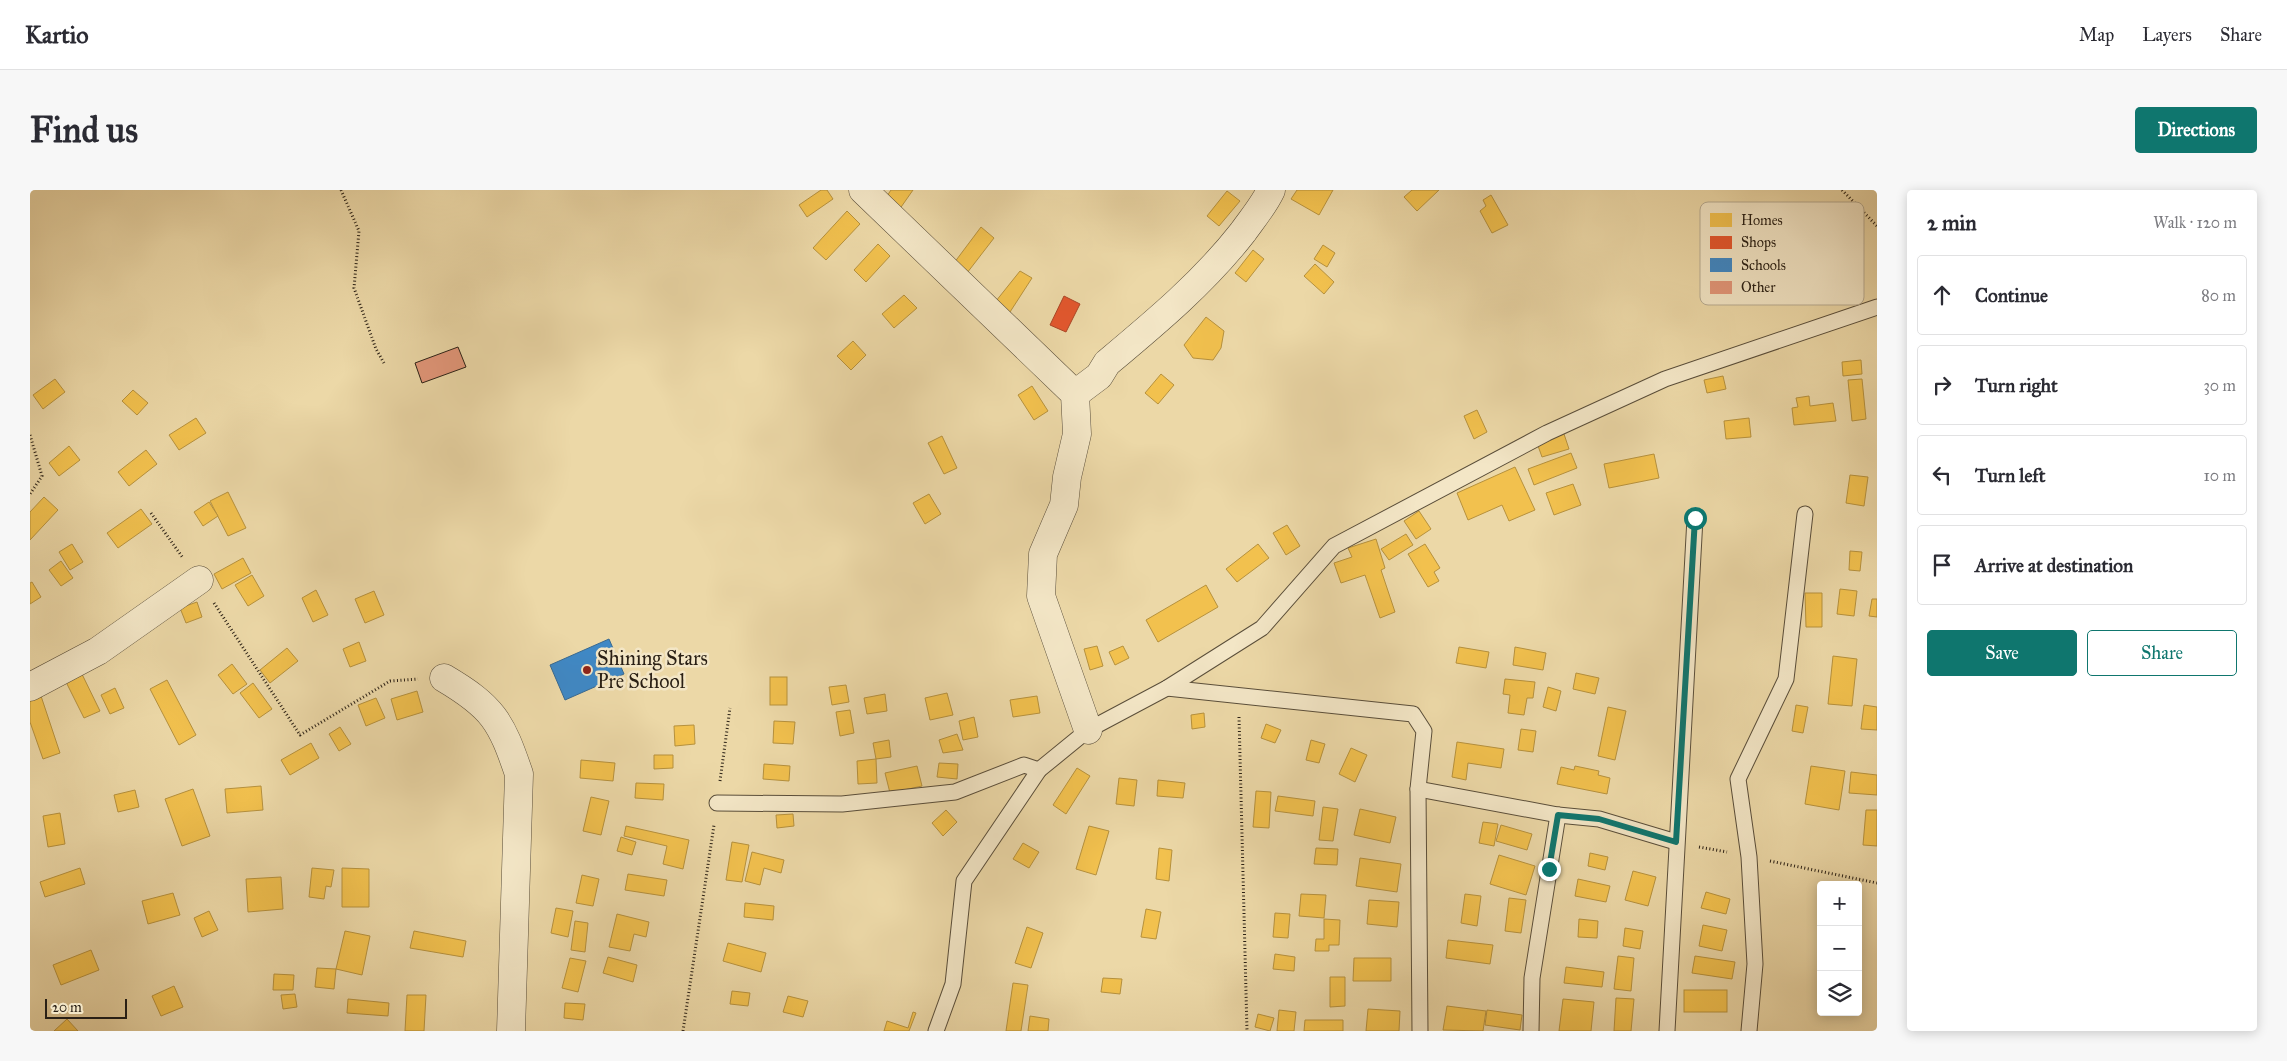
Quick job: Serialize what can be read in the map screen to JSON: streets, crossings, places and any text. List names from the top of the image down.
{
  "places": ["Shining Stars Pre School"],
  "legend": [
    "Homes",
    "Shops",
    "Schools",
    "Other"
  ],
  "scale_bar": "20 m",
  "page": {
    "header": "Kartio",
    "nav": ["Map", "Layers", "Share"],
    "buttons": [
      "Directions",
      ["Save", "Share"]
    ],
    "title": "Find us",
    "heading": ["2 min", "Walk · 120 m"],
    "list": [
      ["Continue", "80 m"],
      ["Turn right", "30 m"],
      ["Turn left", "10 m"],
      "Arrive at destination"
    ],
    "map_buttons": ["+", "−"],
    "scale": "20 m"
  }
}
